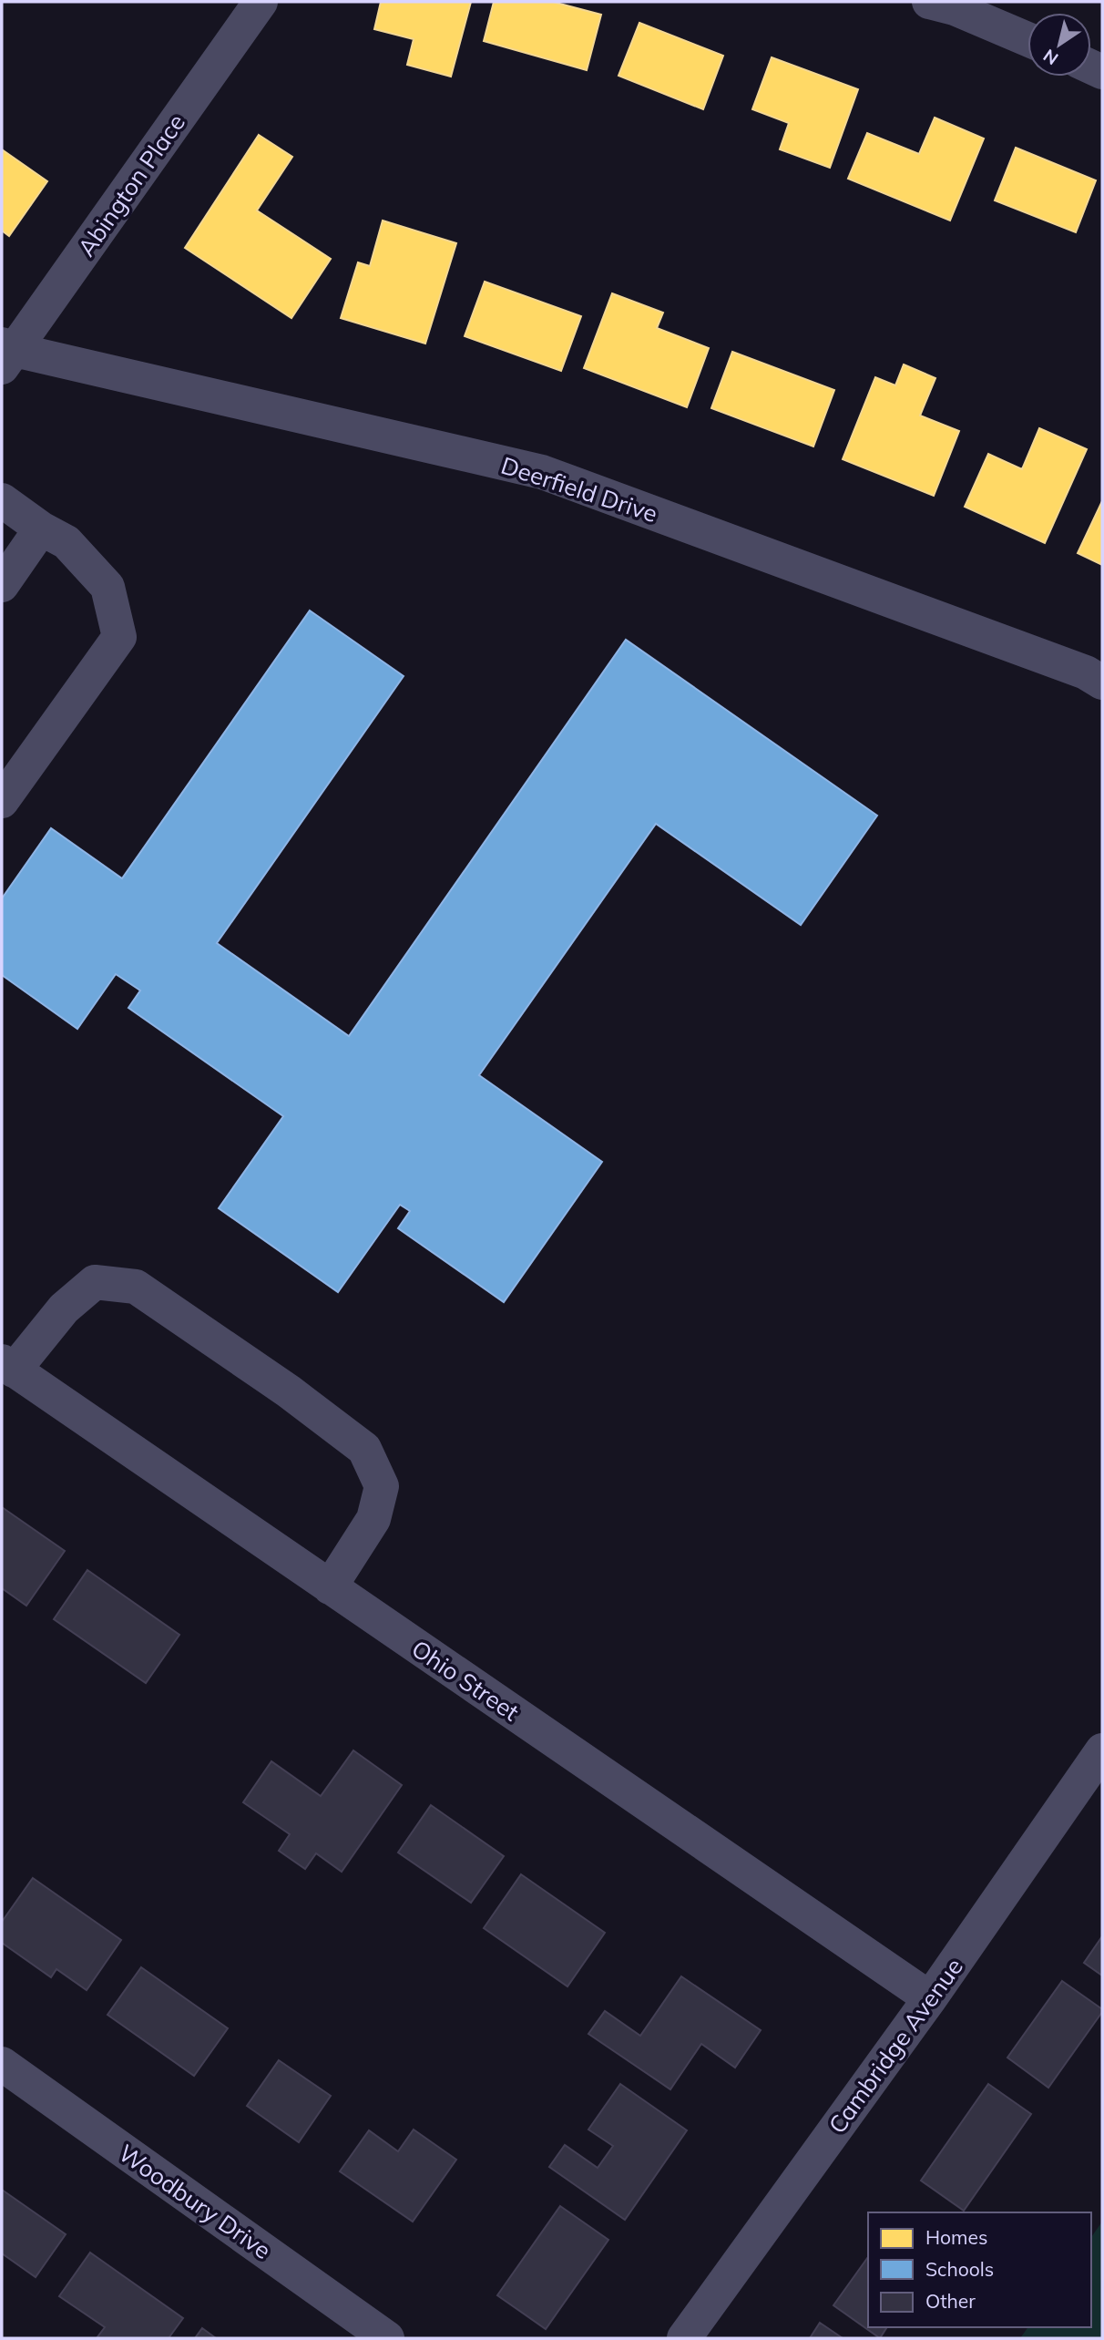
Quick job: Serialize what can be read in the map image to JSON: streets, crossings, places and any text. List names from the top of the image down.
{
  "streets": {
    "street": [
      "Abington Place",
      "Deerfield Drive",
      "Ohio Street",
      "Cambridge Avenue",
      "Woodbury Drive"
    ]
  },
  "crossings": [
    ["Abington Place", "Deerfield Drive"],
    ["Ohio Street", "Cambridge Avenue"]
  ],
  "legend": ["Homes", "Schools", "Other"],
  "north": "bottom left"
}
